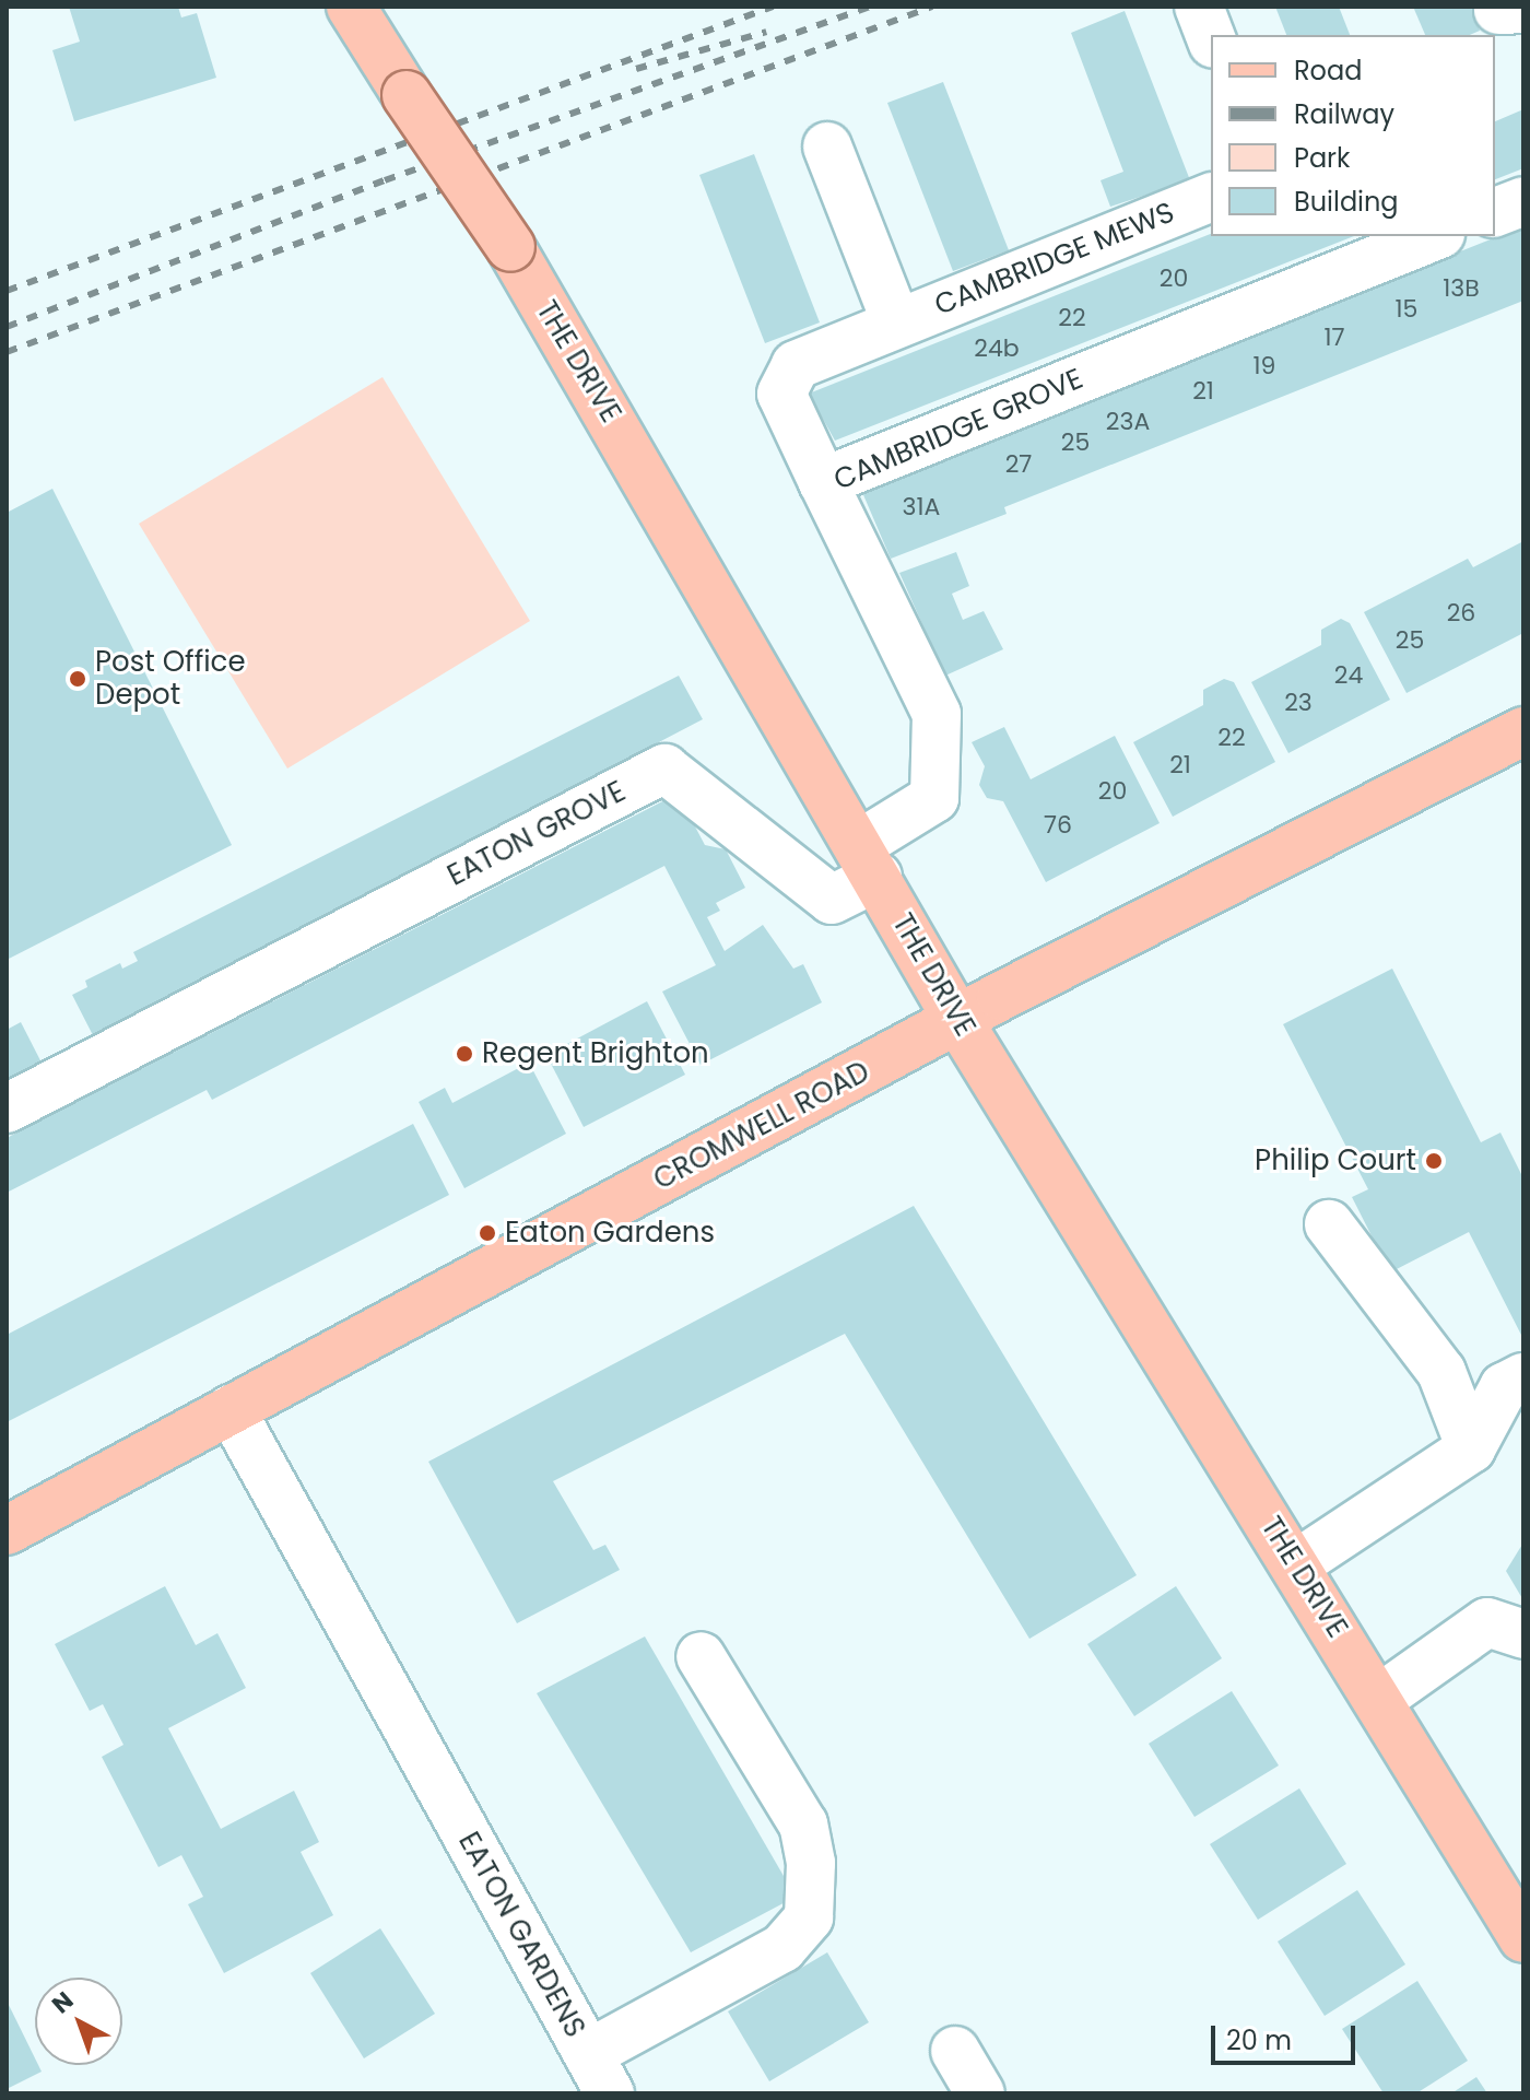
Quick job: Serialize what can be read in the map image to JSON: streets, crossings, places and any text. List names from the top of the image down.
{
  "streets": {
    "main road": ["THE DRIVE", "CROMWELL ROAD"],
    "street": [
      "CAMBRIDGE MEWS",
      "CAMBRIDGE GROVE",
      "EATON GROVE",
      "EATON GARDENS"
    ]
  },
  "crossings": [
    ["CAMBRIDGE MEWS", "CAMBRIDGE GROVE"],
    ["THE DRIVE", "CAMBRIDGE GROVE"],
    ["THE DRIVE", "EATON GROVE"],
    ["THE DRIVE", "CROMWELL ROAD"],
    ["CAMBRIDGE GROVE", "EATON GROVE"],
    ["CROMWELL ROAD", "EATON GARDENS"]
  ],
  "places": [
    "Post Office Depot",
    "Regent Brighton",
    "Philip Court",
    "Eaton Gardens"
  ],
  "house_numbers": [
    "20",
    "13B",
    "15",
    "22",
    "17",
    "24b",
    "19",
    "21",
    "23A",
    "25",
    "27",
    "31A",
    "26",
    "25",
    "24",
    "23",
    "22",
    "21",
    "20",
    "76"
  ],
  "legend": [
    "Road",
    "Railway",
    "Park",
    "Building"
  ],
  "scale_bar": "20 m",
  "north": "top left"
}
